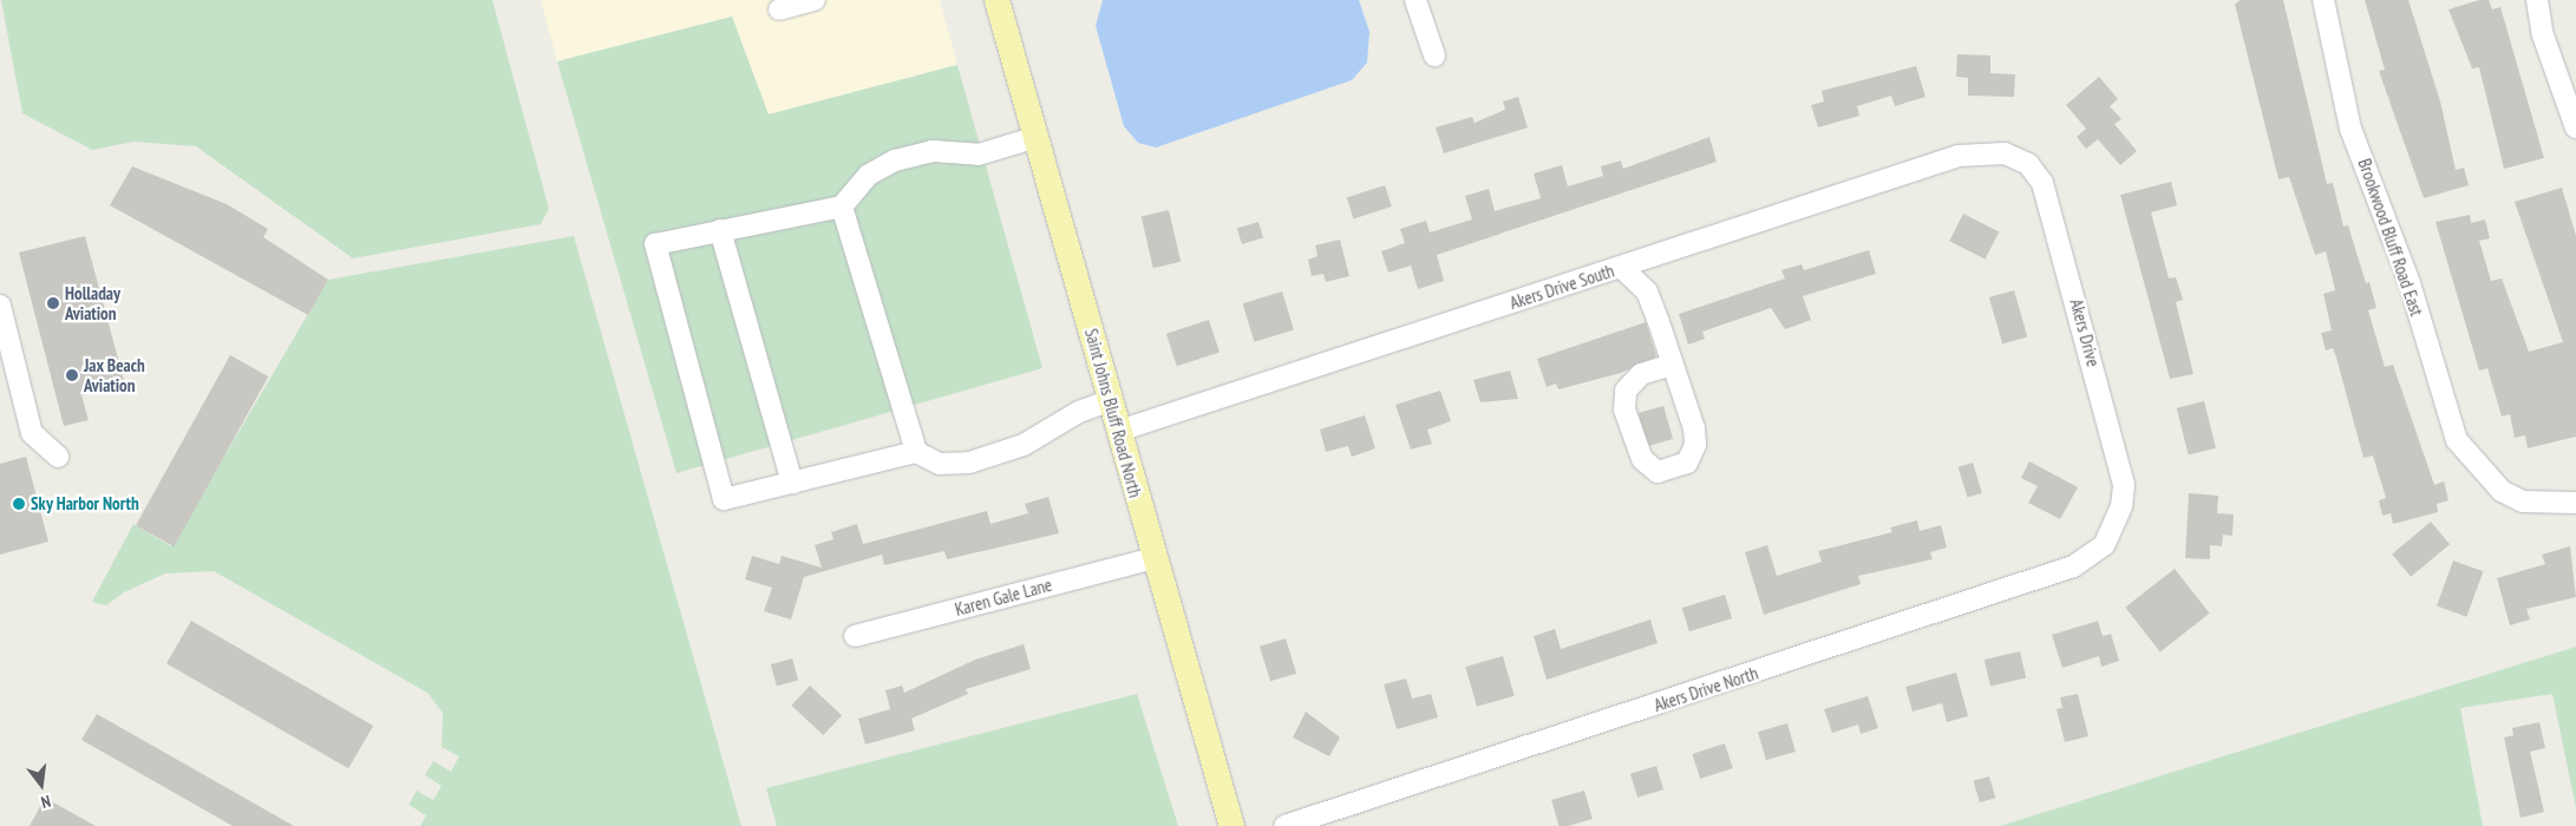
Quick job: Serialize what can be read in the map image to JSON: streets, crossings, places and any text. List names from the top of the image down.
{
  "streets": {
    "main road": ["Saint Johns Bluff Road North"],
    "street": [
      "Brookwood Bluff Road East",
      "Akers Drive South",
      "Akers Drive",
      "Karen Gale Lane",
      "Akers Drive North"
    ]
  },
  "crossings": [
    ["Akers Drive South", "Akers Drive"],
    ["Akers Drive South", "Saint Johns Bluff Road North"],
    ["Akers Drive", "Akers Drive North"],
    ["Saint Johns Bluff Road North", "Karen Gale Lane"]
  ],
  "places": ["Holladay Aviation", "Jax Beach Aviation", "Sky Harbor North"],
  "north": "bottom"
}
